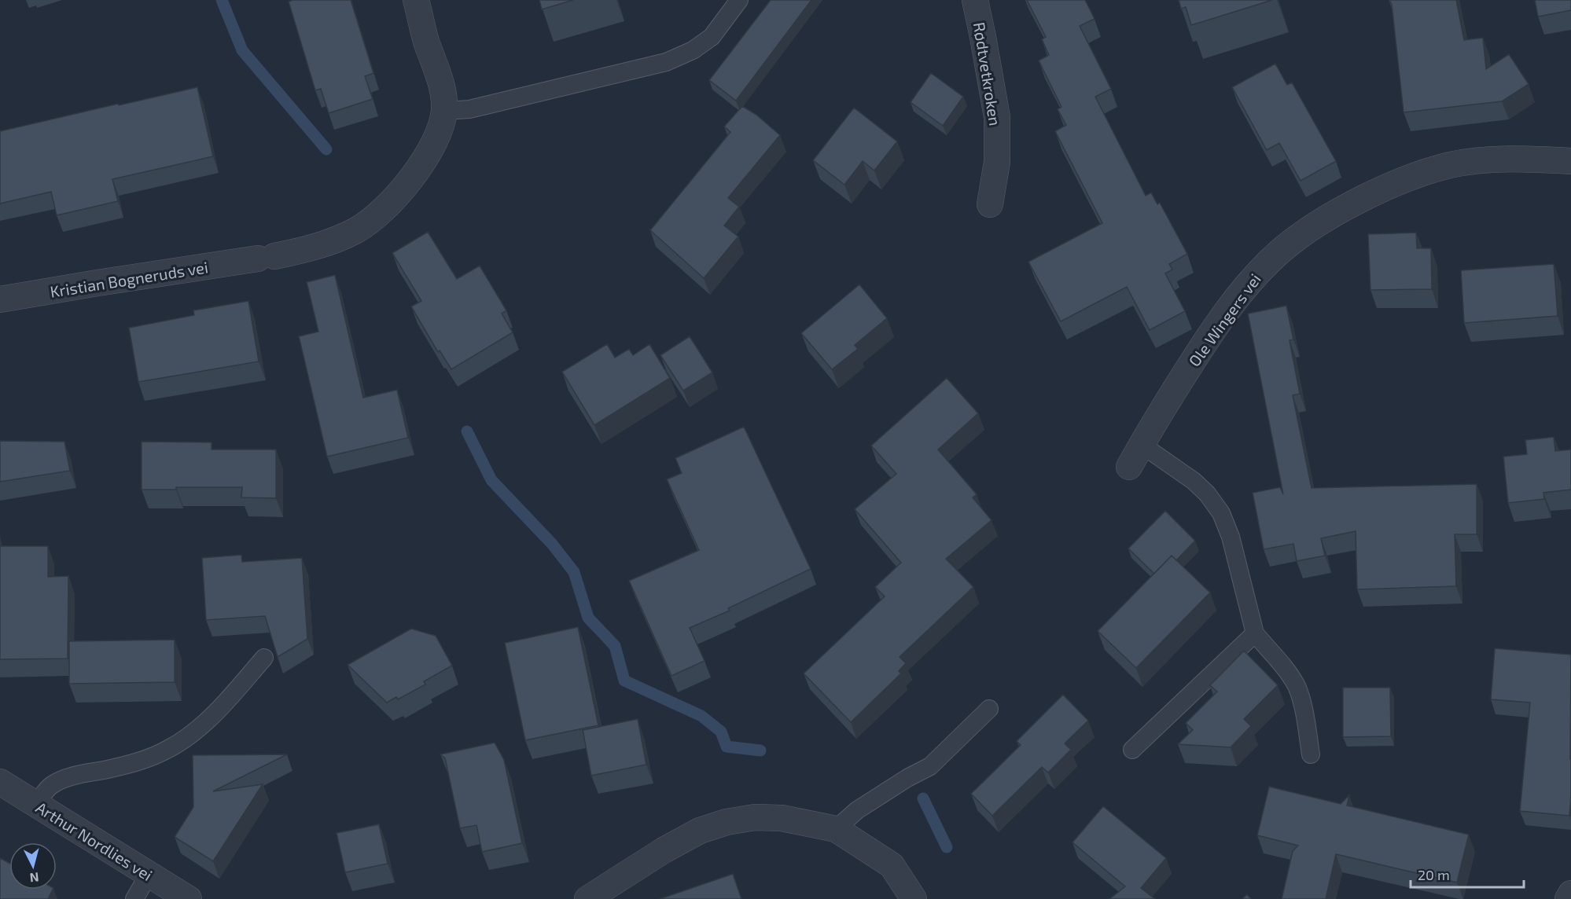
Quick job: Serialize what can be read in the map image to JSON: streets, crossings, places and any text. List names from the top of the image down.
{
  "streets": {
    "street": [
      "Rødtvetkroken",
      "Kristian Bogneruds vei",
      "Ole Wingers vei",
      "Arthur Nordlies vei"
    ]
  },
  "scale_bar": "20 m",
  "north": "bottom"
}
